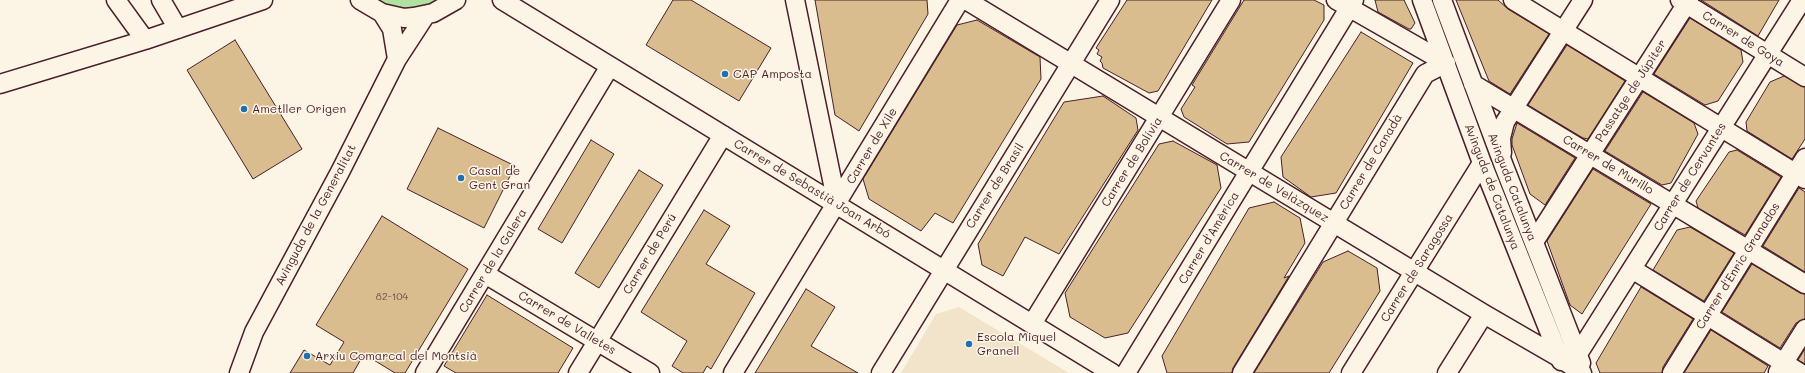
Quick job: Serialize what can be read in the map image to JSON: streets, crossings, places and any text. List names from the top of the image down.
{
  "streets": {
    "street": [
      "Carrer de Goya",
      "Passatge de Júpiter",
      "Carrer de Xile",
      "Carrer de Bolívia",
      "Carrer de Canadà",
      "Carrer de Murillo",
      "Carrer de Cervantes",
      "Carrer de Brasil",
      "Carrer de Velàzquez",
      "Avinguda de Catalunya",
      "Avinguda Catalunya",
      "Carrer de Sebastià Joan Arbó",
      "Avinguda de la Generalitat",
      "Carrer d'Amèrica",
      "Carrer de Perú",
      "Carrer de la Galera",
      "Carrer d'Enric Granados",
      "Carrer de Saragossa",
      "Carrer de Valletes"
    ]
  },
  "crossings": [
    ["Carrer de Goya", "Passatge de Júpiter"],
    ["Carrer de Goya", "Carrer de Cervantes"],
    ["Passatge de Júpiter", "Carrer de Murillo"],
    ["Passatge de Júpiter", "Avinguda Catalunya"],
    ["Carrer de Xile", "Carrer de Sebastià Joan Arbó"],
    ["Carrer de Bolívia", "Carrer de Velàzquez"],
    ["Carrer de Bolívia", "Carrer de Sebastià Joan Arbó"],
    ["Carrer de Canadà", "Carrer de Velàzquez"],
    ["Carrer de Canadà", "Avinguda de Catalunya"],
    ["Carrer de Murillo", "Carrer de Cervantes"],
    ["Carrer de Murillo", "Avinguda Catalunya"],
    ["Carrer de Murillo", "Carrer d'Enric Granados"],
    ["Carrer de Cervantes", "Avinguda Catalunya"],
    ["Carrer de Brasil", "Carrer de Velàzquez"],
    ["Carrer de Brasil", "Carrer de Sebastià Joan Arbó"],
    ["Carrer de Velàzquez", "Avinguda de Catalunya"],
    ["Carrer de Velàzquez", "Avinguda Catalunya"],
    ["Carrer de Velàzquez", "Carrer d'Amèrica"],
    ["Carrer de Velàzquez", "Carrer de Saragossa"],
    ["Avinguda de Catalunya", "Carrer de Saragossa"],
    ["Carrer de Sebastià Joan Arbó", "Carrer de Perú"],
    ["Carrer de Sebastià Joan Arbó", "Carrer de la Galera"],
    ["Carrer de Perú", "Carrer de Valletes"],
    ["Carrer de la Galera", "Carrer de Valletes"]
  ],
  "places": [
    "CAP Amposta",
    "Ametller Origen",
    "Casal de Gent Gran",
    "Escola Miquel Granell",
    "Arxiu Comarcal del Montsià"
  ],
  "house_numbers": ["82-104"]
}
